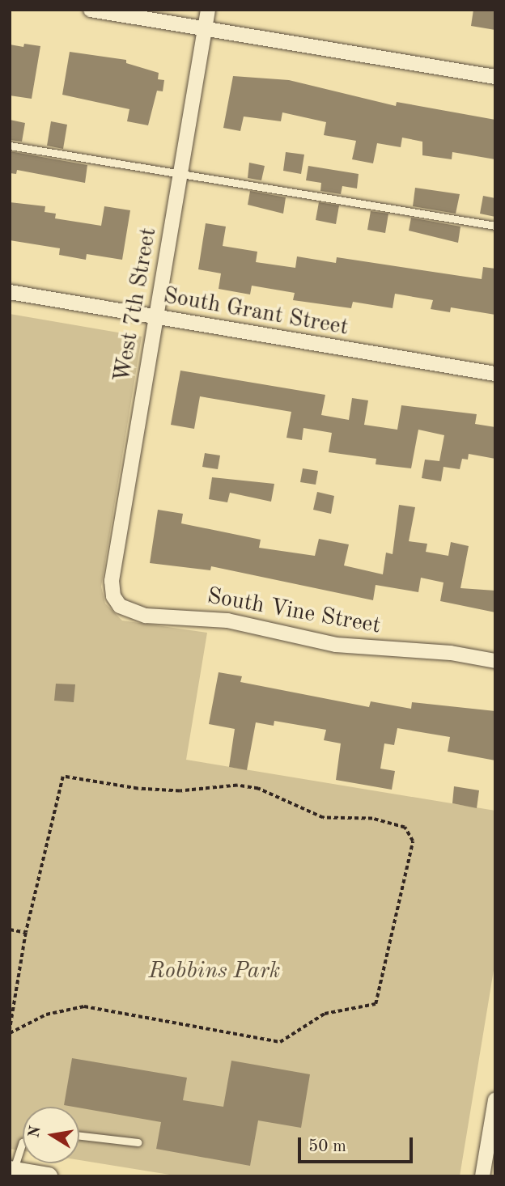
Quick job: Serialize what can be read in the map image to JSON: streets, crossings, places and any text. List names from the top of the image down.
{
  "streets": {
    "street": ["West 7th Street", "South Grant Street", "South Vine Street"]
  },
  "crossings": [
    ["West 7th Street", "South Grant Street"],
    ["West 7th Street", "South Vine Street"]
  ],
  "parks": ["Robbins Park"],
  "scale_bar": "50 m",
  "north": "left"
}
